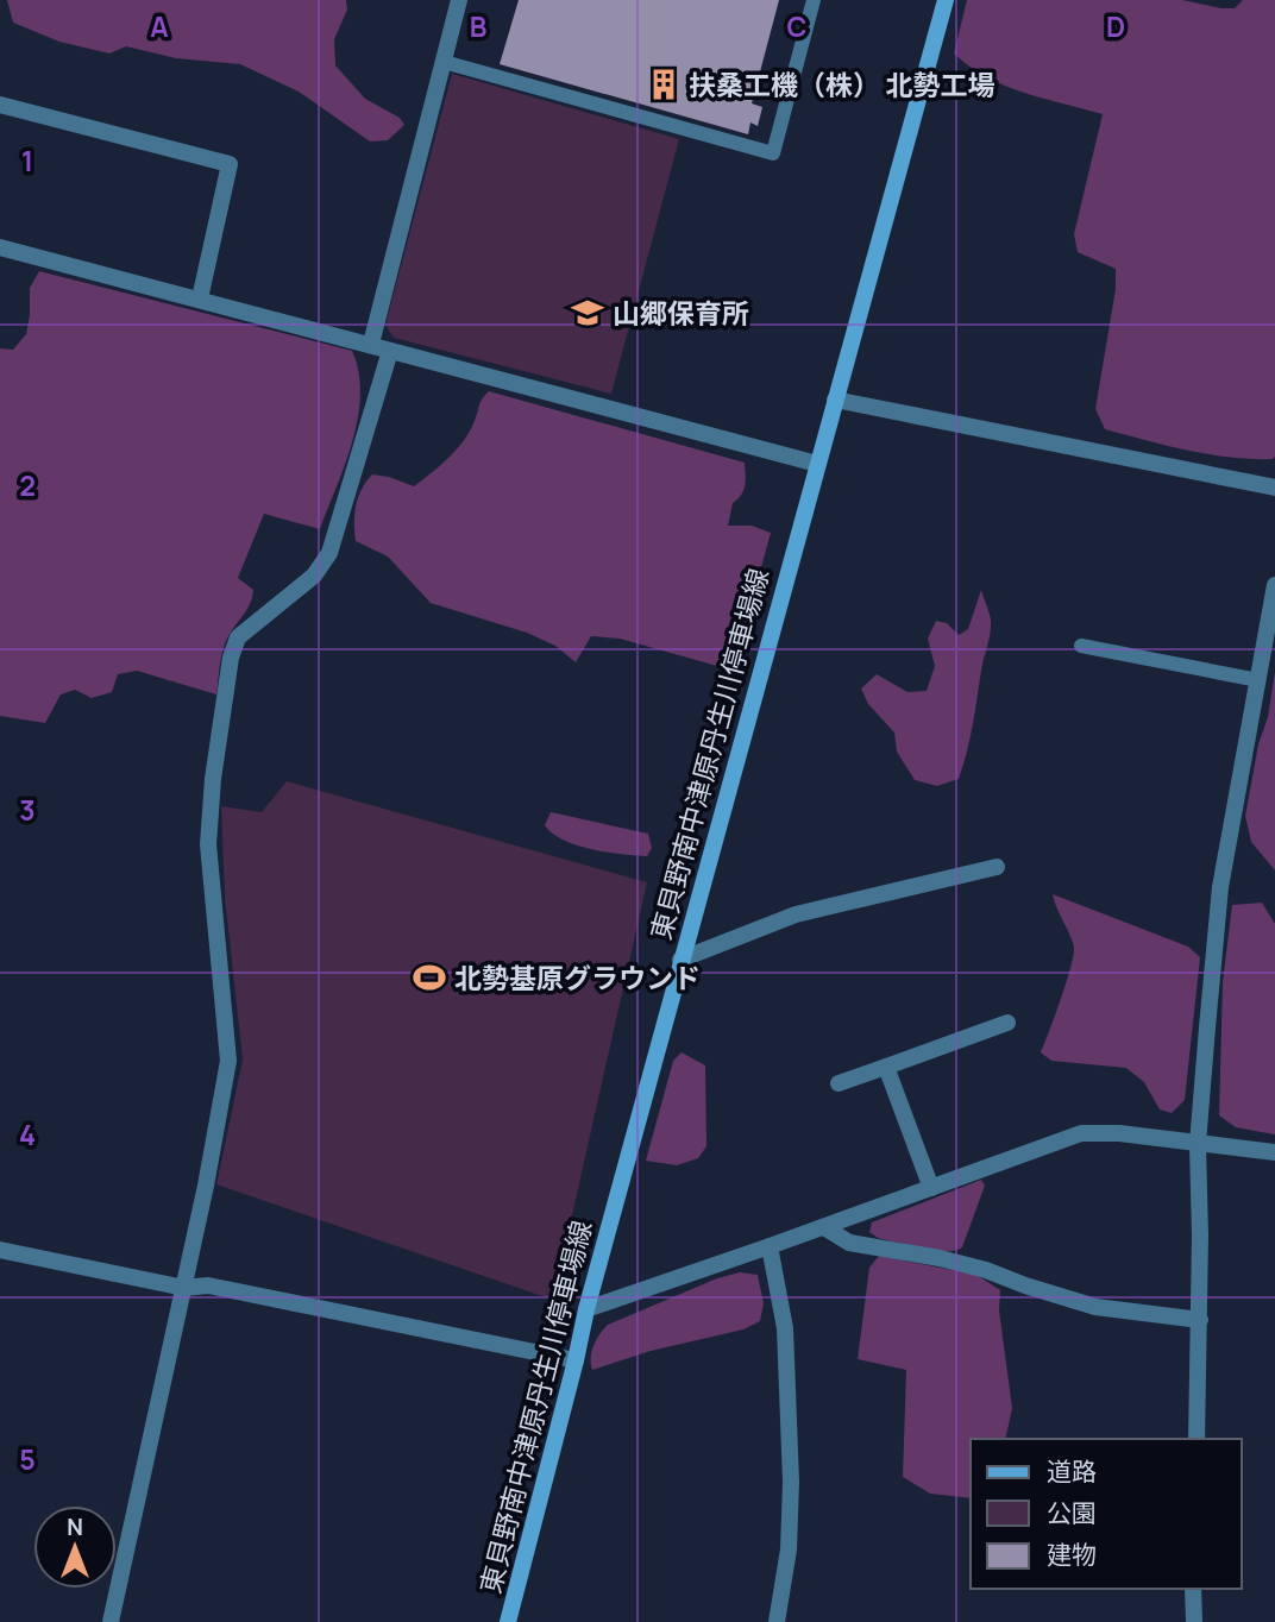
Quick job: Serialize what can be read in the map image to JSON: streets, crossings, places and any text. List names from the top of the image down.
{
  "streets": {
    "main road": ["東貝野南中津原丹生川停車場線"]
  },
  "places": {
    "building": ["扶桑工機（株） 北勢工場"],
    "school or university": ["山郷保育所"],
    "sports": ["北勢基原グラウンド"]
  },
  "legend": ["道路", "公園", "建物"],
  "north": "top",
  "grid": {
    "columns": [
      "A",
      "B",
      "C",
      "D"
    ],
    "rows": [
      "1",
      "2",
      "3",
      "4",
      "5"
    ]
  }
}
